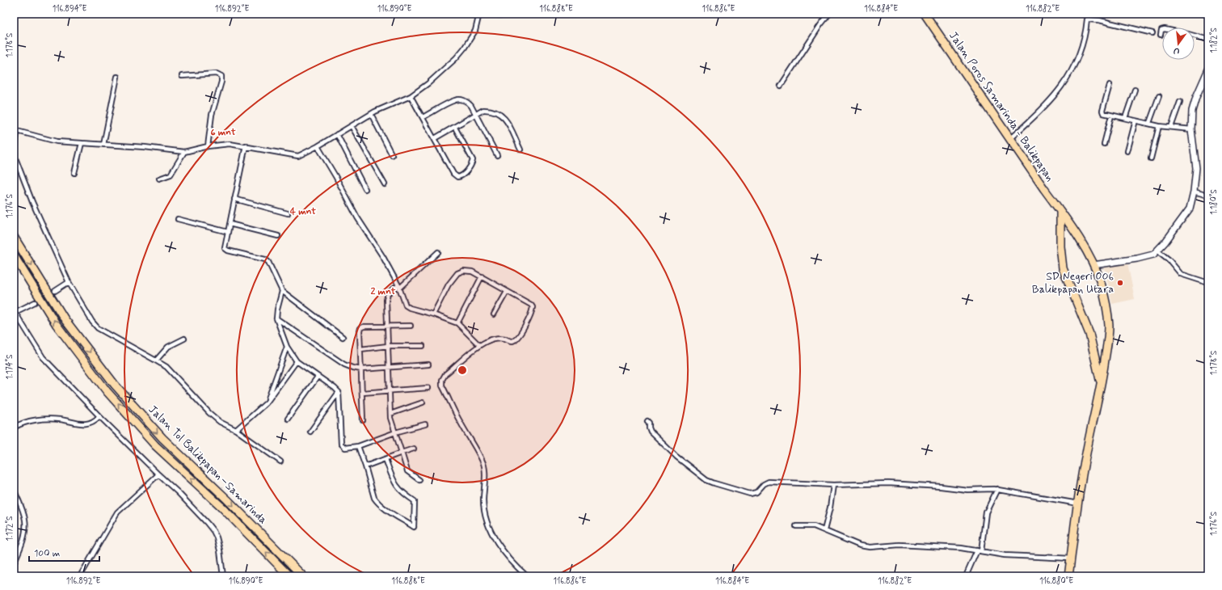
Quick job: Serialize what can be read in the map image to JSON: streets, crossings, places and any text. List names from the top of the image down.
{
  "streets": {
    "highway": ["Jalan Poros Samarinda - Balikpapan", "Jalan Tol Balikpapan–Samarinda"]
  },
  "places": ["SD Negeri 006 Balikpapan Utara"],
  "scale_bar": "100 m",
  "north": "bottom",
  "coordinates": [
    "116.894°E",
    "116.892°E",
    "116.890°E",
    "116.888°E",
    "116.886°E",
    "116.884°E",
    "116.882°E",
    "1.182°S",
    "1.178°S",
    "1.180°S",
    "1.176°S",
    "1.174°S",
    "1.172°S",
    "116.880°E"
  ],
  "rings": ["6 mnt", "4 mnt", "2 mnt"]
}
